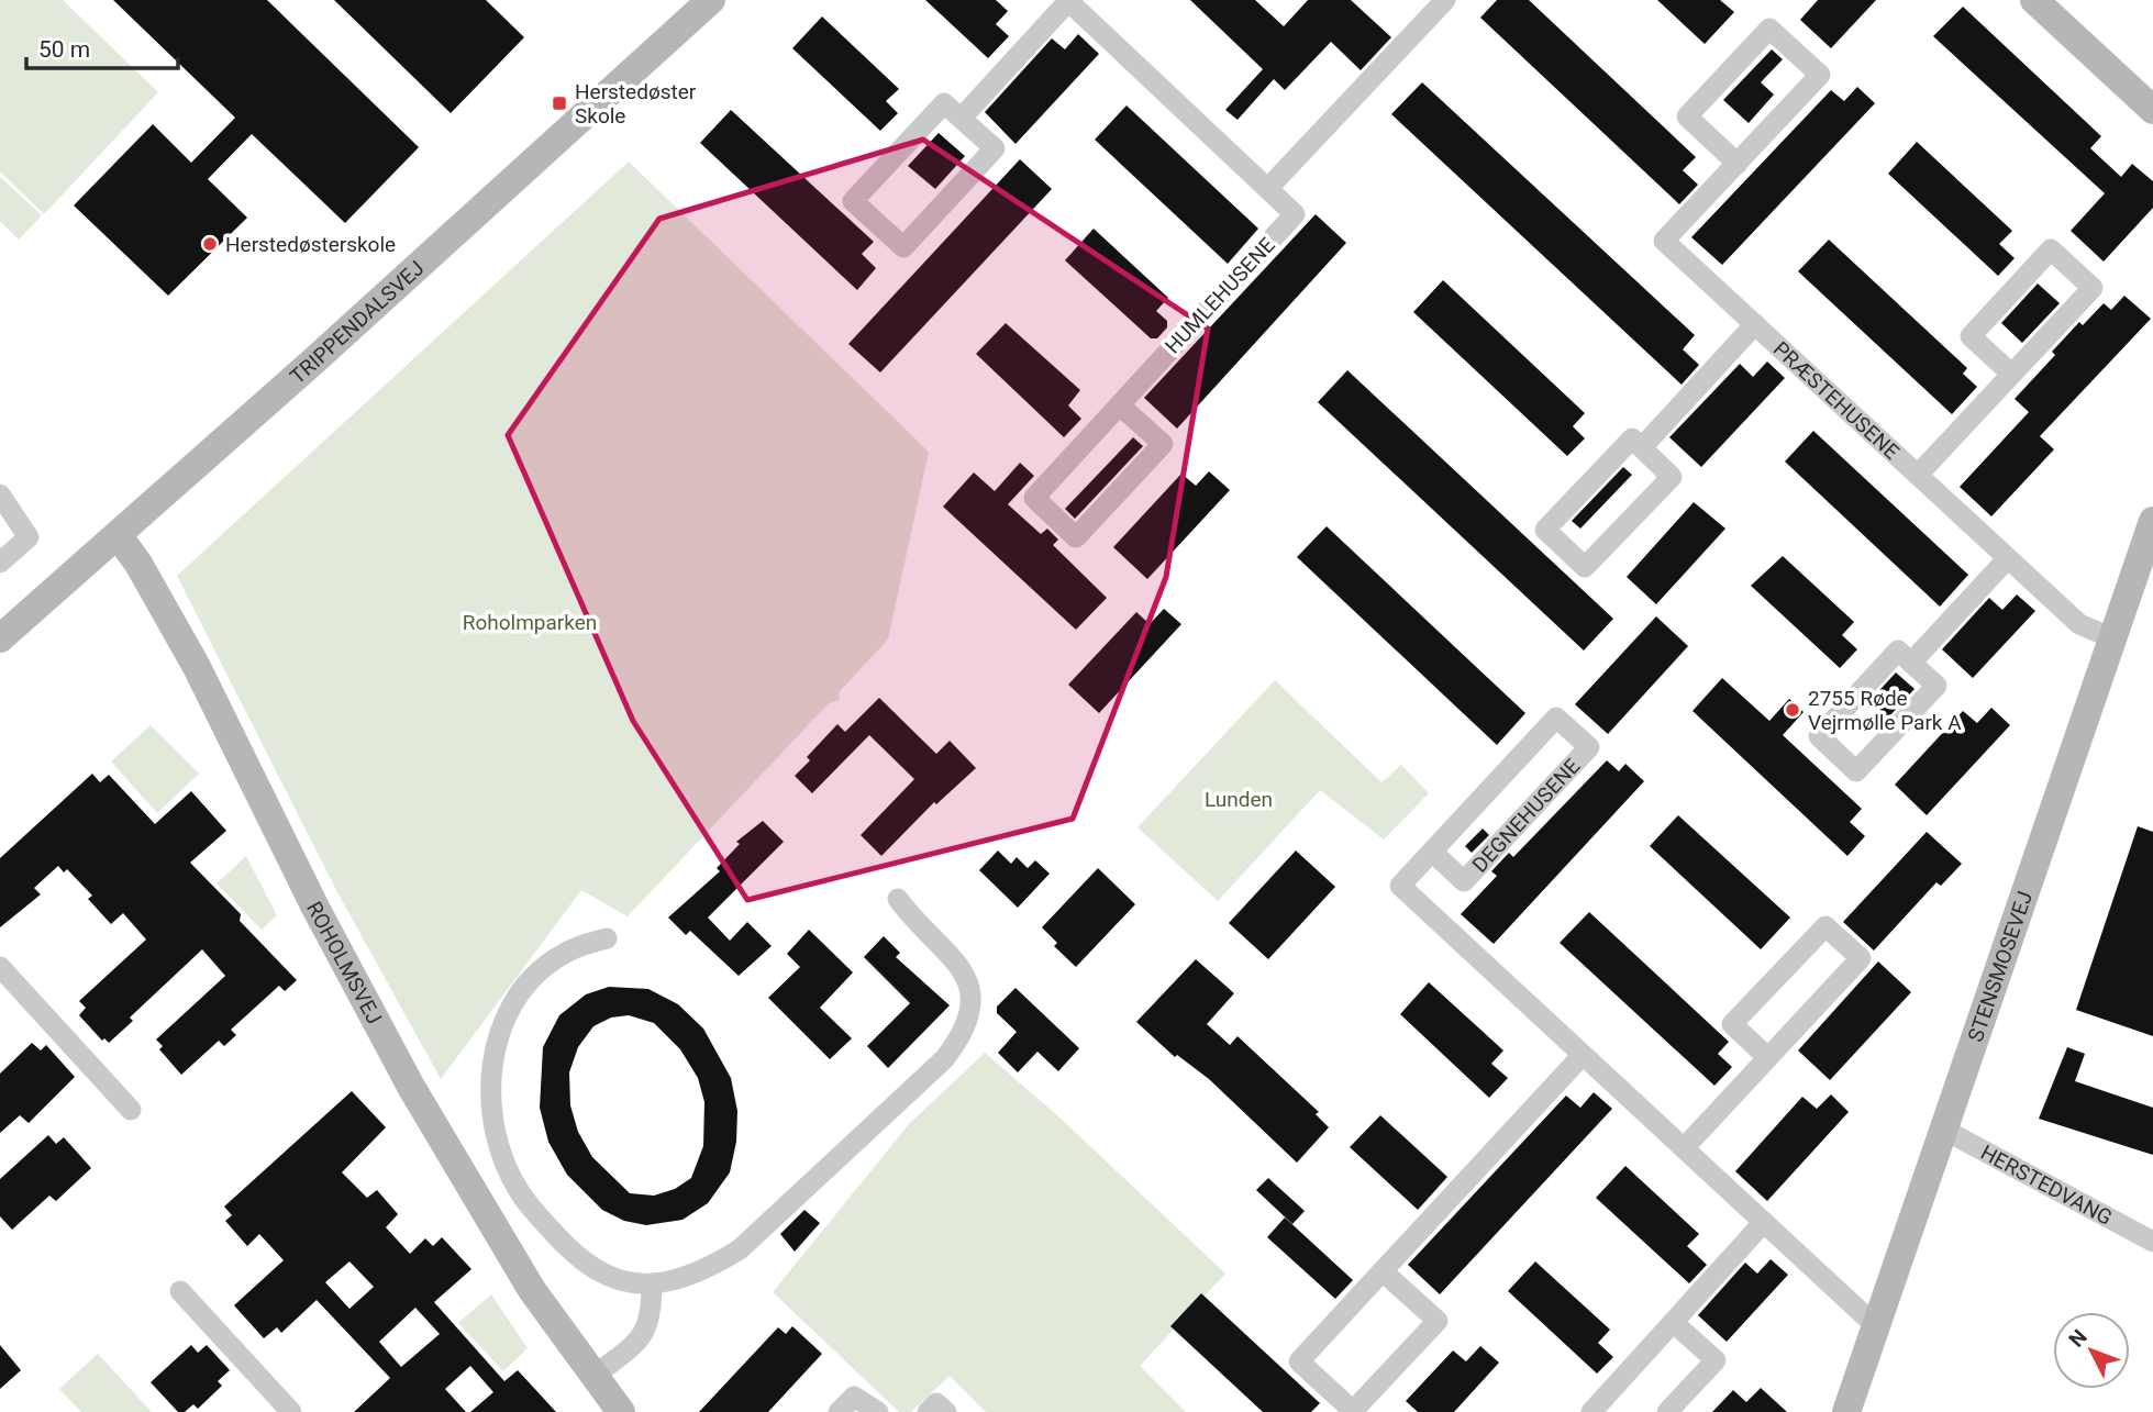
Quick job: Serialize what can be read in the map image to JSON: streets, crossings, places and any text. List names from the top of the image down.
{
  "streets": {
    "street": [
      "HUMLEHUSENE",
      "TRIPPENDALSVEJ",
      "PRÆSTEHUSENE",
      "DEGNEHUSENE",
      "ROHOLMSVEJ",
      "STENSMOSEVEJ",
      "HERSTEDVANG"
    ]
  },
  "crossings": [
    ["TRIPPENDALSVEJ", "ROHOLMSVEJ"],
    ["PRÆSTEHUSENE", "STENSMOSEVEJ"],
    ["DEGNEHUSENE", "STENSMOSEVEJ"],
    ["STENSMOSEVEJ", "HERSTEDVANG"]
  ],
  "parks": ["Roholmparken", "Lunden"],
  "places": {
    "transit": ["Herstedøster Skole"],
    "other": ["Herstedøsterskole", "2755 Røde Vejrmølle Park A"]
  },
  "scale_bar": "50 m",
  "north": "top left"
}
